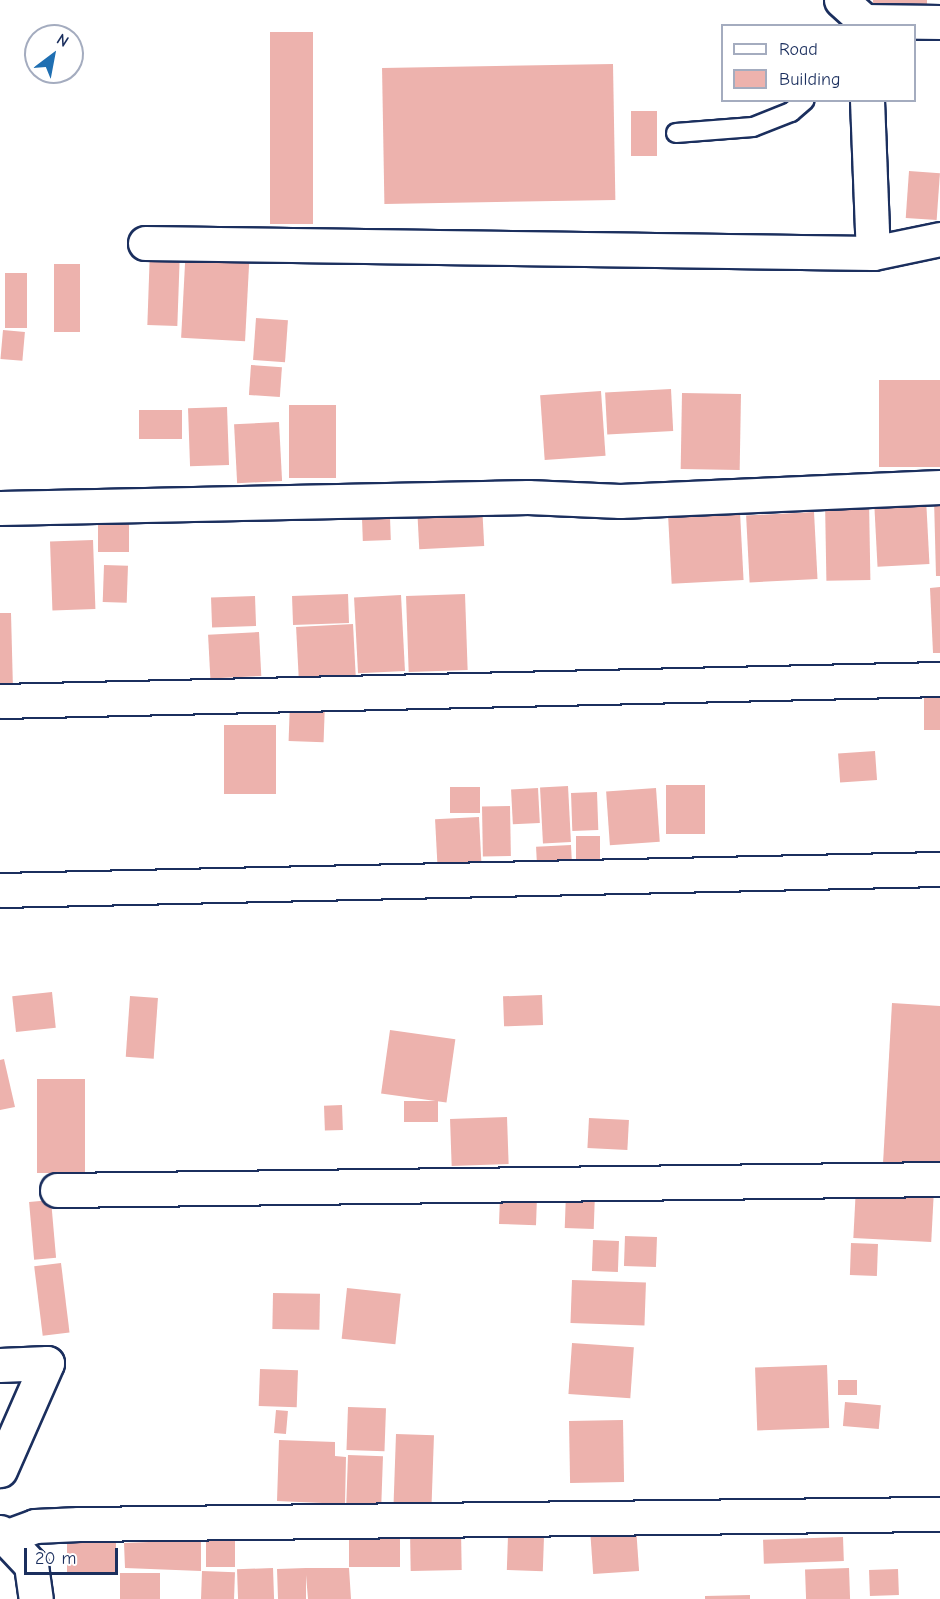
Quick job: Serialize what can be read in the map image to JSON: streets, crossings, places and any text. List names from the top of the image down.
{
  "legend": ["Road", "Building"],
  "scale_bar": "20 m",
  "north": "top right"
}
